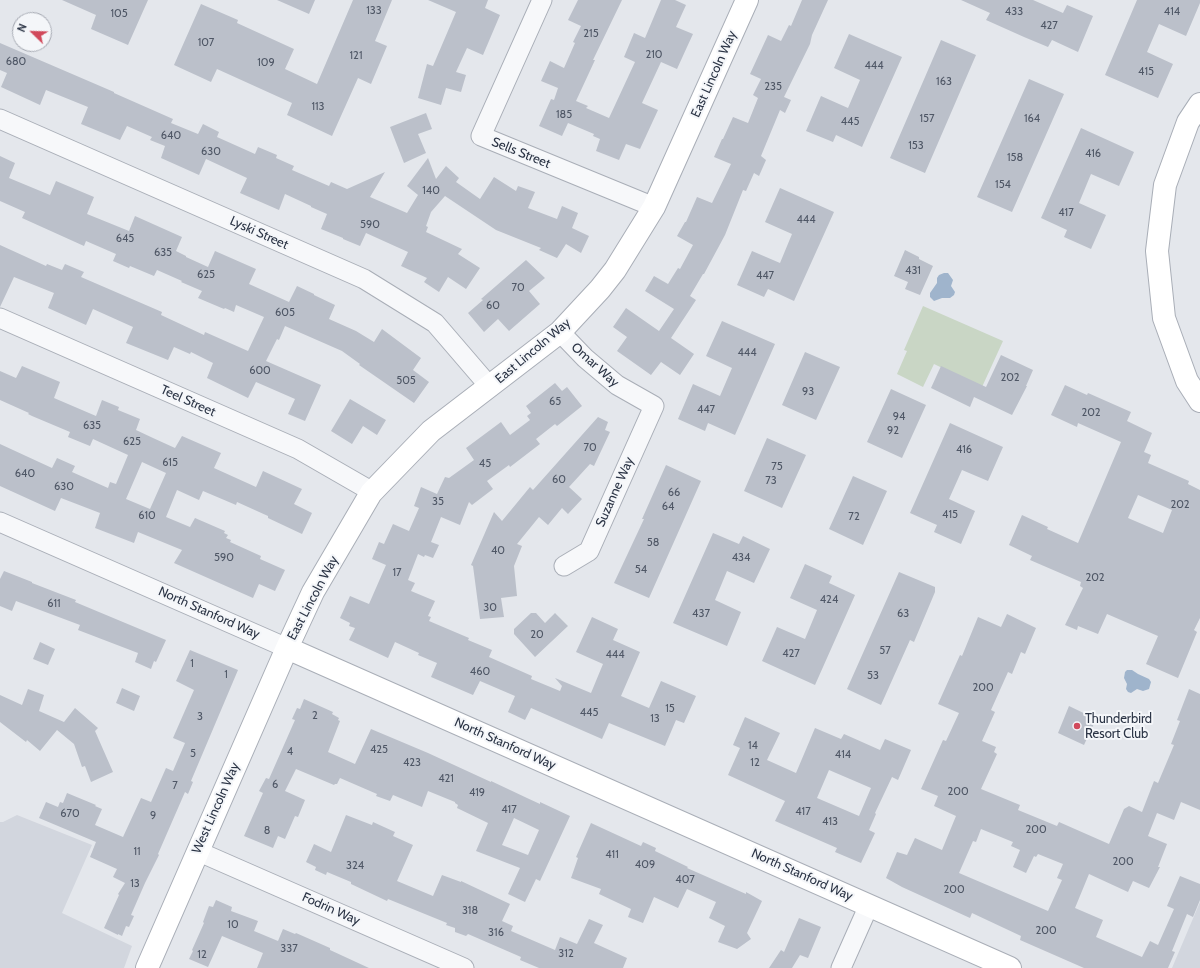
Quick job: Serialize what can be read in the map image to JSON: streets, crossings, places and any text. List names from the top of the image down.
{
  "streets": {
    "street": [
      "East Lincoln Way",
      "Sells Street",
      "Lyski Street",
      "Omar Way",
      "Teel Street",
      "Suzanne Way",
      "North Stanford Way",
      "West Lincoln Way",
      "Fodrin Way"
    ]
  },
  "crossings": [
    ["East Lincoln Way", "Sells Street"],
    ["East Lincoln Way", "Lyski Street"],
    ["East Lincoln Way", "Omar Way"],
    ["East Lincoln Way", "Teel Street"],
    ["East Lincoln Way", "North Stanford Way"],
    ["East Lincoln Way", "West Lincoln Way"],
    ["Omar Way", "Suzanne Way"],
    ["North Stanford Way", "West Lincoln Way"],
    ["West Lincoln Way", "Fodrin Way"]
  ],
  "places": ["Thunderbird Resort Club"],
  "house_numbers": [
    "133",
    "433",
    "414",
    "105",
    "427",
    "215",
    "107",
    "210",
    "121",
    "680",
    "109",
    "444",
    "415",
    "163",
    "235",
    "113",
    "185",
    "157",
    "164",
    "445",
    "640",
    "153",
    "630",
    "416",
    "158",
    "154",
    "140",
    "417",
    "444",
    "590",
    "645",
    "635",
    "431",
    "625",
    "447",
    "70",
    "60",
    "605",
    "444",
    "600",
    "202",
    "505",
    "93",
    "65",
    "447",
    "202",
    "94",
    "635",
    "92",
    "625",
    "70",
    "416",
    "615",
    "45",
    "75",
    "640",
    "60",
    "73",
    "630",
    "66",
    "35",
    "202",
    "64",
    "415",
    "610",
    "72",
    "58",
    "40",
    "590",
    "434",
    "54",
    "17",
    "202",
    "424",
    "611",
    "30",
    "437",
    "63",
    "20",
    "57",
    "427",
    "444",
    "1",
    "460",
    "1",
    "53",
    "200",
    "15",
    "445",
    "2",
    "3",
    "13",
    "14",
    "425",
    "4",
    "5",
    "414",
    "423",
    "12",
    "421",
    "6",
    "7",
    "200",
    "419",
    "417",
    "417",
    "670",
    "9",
    "413",
    "200",
    "8",
    "11",
    "411",
    "200",
    "409",
    "324",
    "407",
    "13",
    "200",
    "318",
    "10",
    "200",
    "316",
    "337",
    "312",
    "12"
  ],
  "north": "top left"
}
